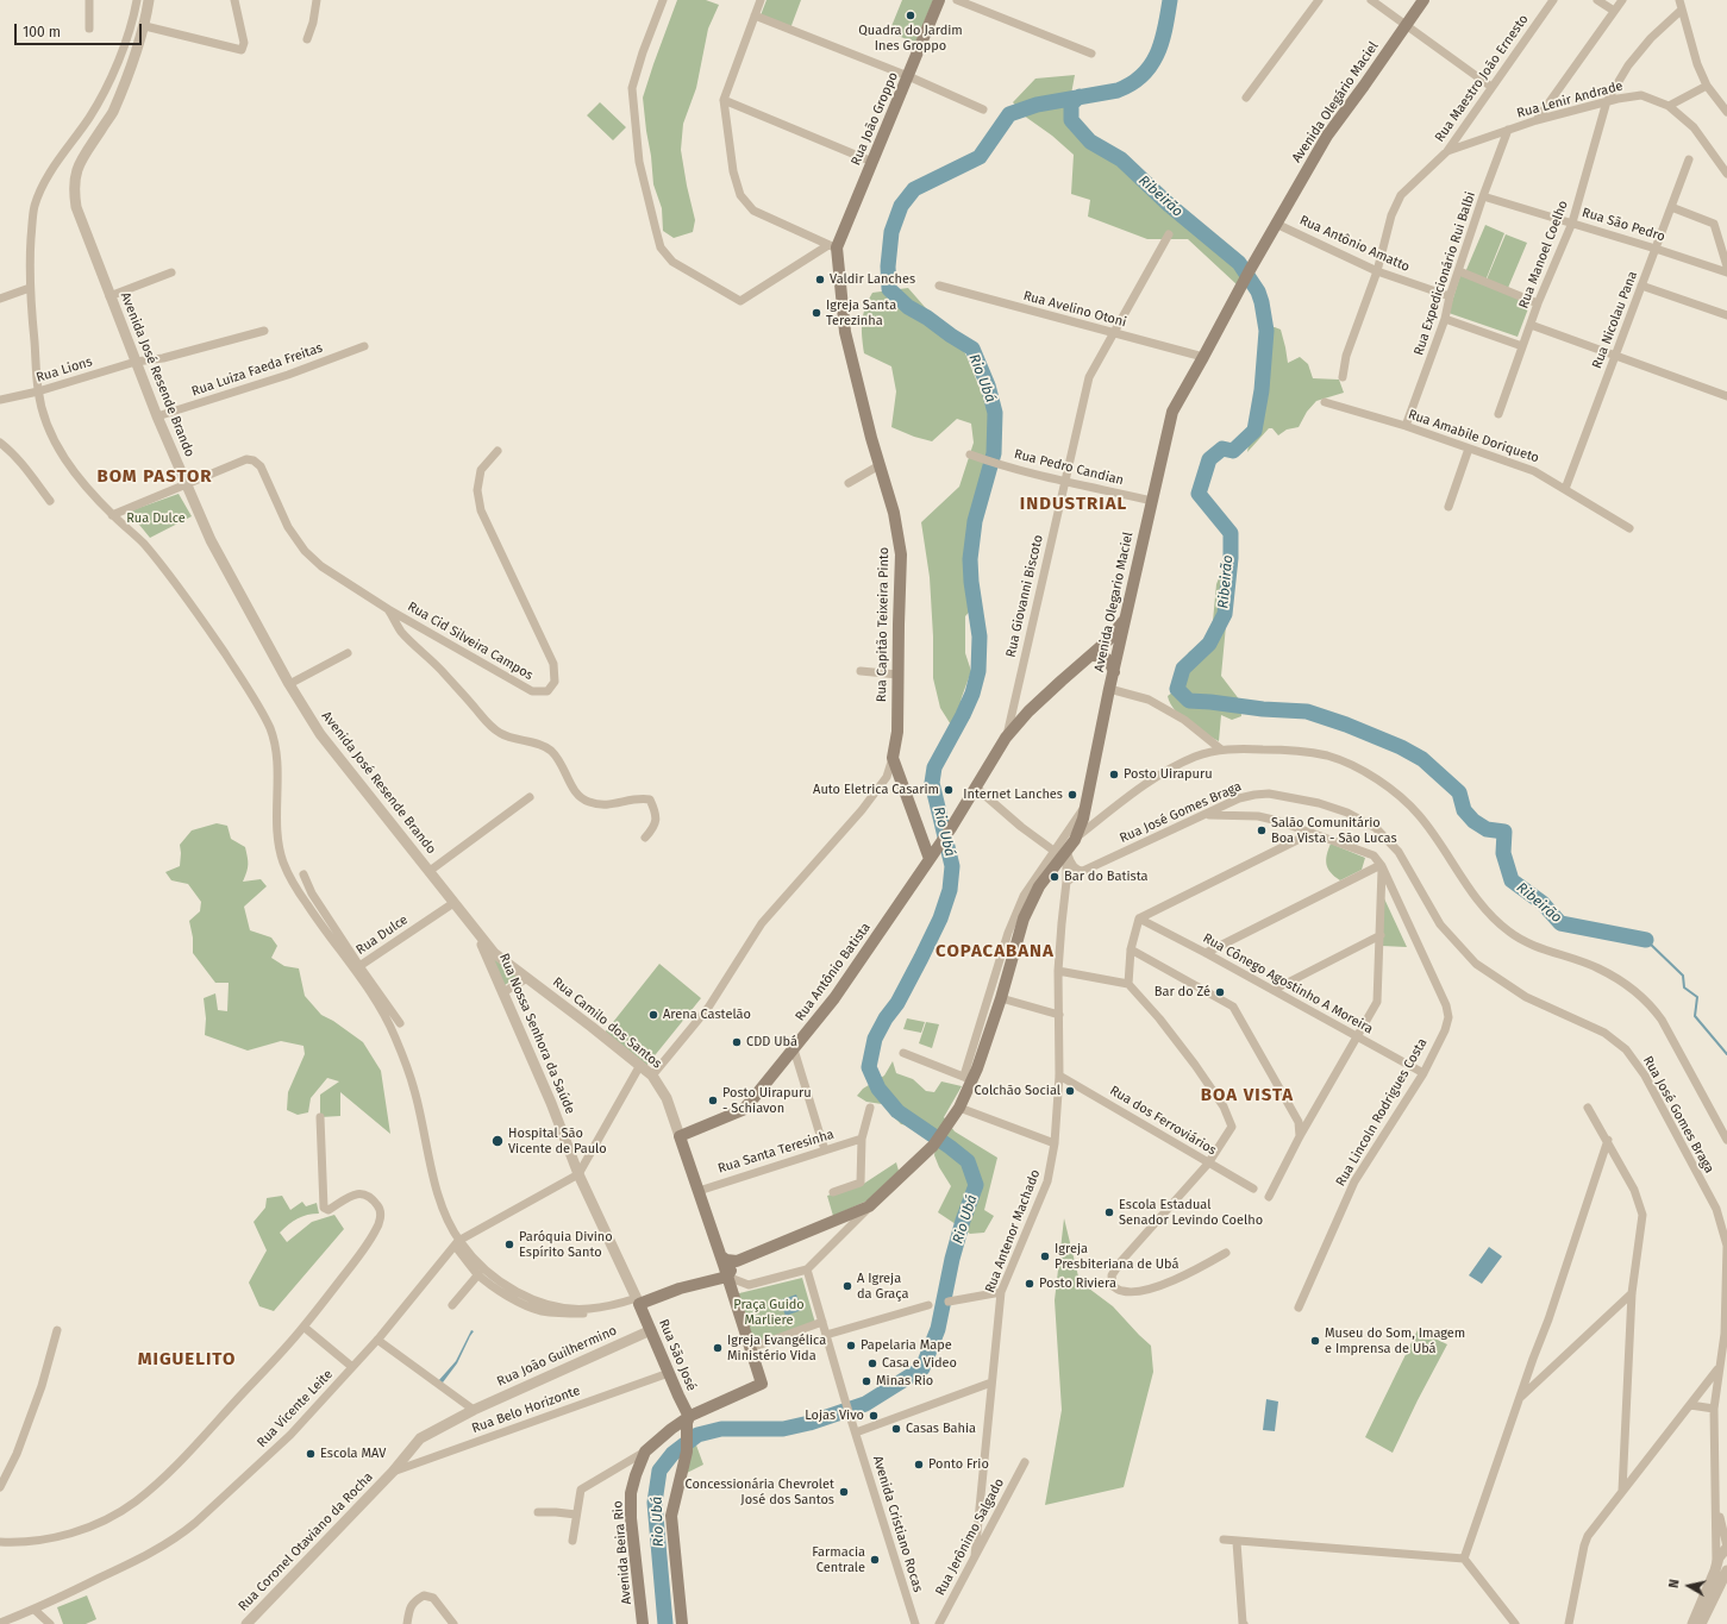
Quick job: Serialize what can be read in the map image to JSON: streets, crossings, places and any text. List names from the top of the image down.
{
  "streets": {
    "main road": [
      "Avenida Olegário Maciel",
      "Rua João Groppo",
      "Avenida Olegario Maciel",
      "Rua Capitão Teixeira Pinto",
      "Rua Antônio Batista",
      "Rua Camilo dos Santos",
      "Rua São José",
      "Avenida Beira Rio"
    ],
    "street": [
      "Rua Maestro João Ernesto",
      "Rua Lenir Andrade",
      "Rua São Pedro",
      "Rua Antônio Amatto",
      "Rua Manoel Coelho",
      "Rua Expedicionário Rui Balbi",
      "Rua Avelino Otoni",
      "Rua Nicolau Pana",
      "Rua Lions",
      "Rua Luiza Faeda Freitas",
      "Avenida José Resende Brando",
      "Rua Amabile Doriqueto",
      "Rua Pedro Candian",
      "Rua Giovanni Biscoto",
      "Rua Cid Silveira Campos",
      "Rua José Gomes Braga",
      "Rua Dulce",
      "Rua Cônego Agostinho A Moreira",
      "Rua Nossa Senhora da Saúde",
      "Rua Lincoln Rodrigues Costa",
      "Rua dos Ferroviários",
      "Rua Santa Teresinha",
      "Rua Antenor Machado",
      "Rua João Guilhermino",
      "Rua Vicente Leite",
      "Rua Belo Horizonte",
      "Avenida Cristiano Rocas",
      "Rua Jerônimo Salgado",
      "Rua Coronel Otaviano da Rocha"
    ]
  },
  "crossings": [
    ["Rua Maestro João Ernesto", "Rua Lenir Andrade"],
    ["Rua Maestro João Ernesto", "Rua Antônio Amatto"],
    ["Rua Lenir Andrade", "Rua Manoel Coelho"],
    ["Rua Lenir Andrade", "Rua Expedicionário Rui Balbi"],
    ["Avenida Olegário Maciel", "Rua Antônio Amatto"],
    ["Avenida Olegário Maciel", "Avenida Olegario Maciel"],
    ["Rua João Groppo", "Rua Capitão Teixeira Pinto"],
    ["Rua São Pedro", "Rua Manoel Coelho"],
    ["Rua São Pedro", "Rua Expedicionário Rui Balbi"],
    ["Rua São Pedro", "Rua Nicolau Pana"],
    ["Rua Antônio Amatto", "Rua Expedicionário Rui Balbi"],
    ["Rua Antônio Amatto", "Avenida Olegario Maciel"],
    ["Rua Expedicionário Rui Balbi", "Rua Amabile Doriqueto"],
    ["Rua Avelino Otoni", "Rua Giovanni Biscoto"],
    ["Rua Avelino Otoni", "Avenida Olegario Maciel"],
    ["Rua Nicolau Pana", "Rua Amabile Doriqueto"],
    ["Rua Lions", "Avenida José Resende Brando"],
    ["Rua Luiza Faeda Freitas", "Avenida José Resende Brando"],
    ["Avenida José Resende Brando", "Rua Cid Silveira Campos"],
    ["Avenida José Resende Brando", "Rua Dulce"],
    ["Avenida José Resende Brando", "Rua Camilo dos Santos"],
    ["Rua Pedro Candian", "Rua Giovanni Biscoto"],
    ["Rua Pedro Candian", "Avenida Olegario Maciel"],
    ["Rua Giovanni Biscoto", "Rua Antônio Batista"],
    ["Avenida Olegario Maciel", "Rua Antônio Batista"],
    ["Avenida Olegario Maciel", "Rua Antenor Machado"],
    ["Rua José Gomes Braga", "Rua Lincoln Rodrigues Costa"],
    ["Rua José Gomes Braga", "Rua Antenor Machado"],
    ["Rua Dulce", "Rua Camilo dos Santos"],
    ["Rua Antônio Batista", "Rua Camilo dos Santos"],
    ["Rua Cônego Agostinho A Moreira", "Rua Lincoln Rodrigues Costa"],
    ["Rua Camilo dos Santos", "Rua Nossa Senhora da Saúde"],
    ["Rua Camilo dos Santos", "Rua Santa Teresinha"],
    ["Rua Camilo dos Santos", "Avenida Beira Rio"],
    ["Rua Nossa Senhora da Saúde", "Rua São José"],
    ["Rua Nossa Senhora da Saúde", "Rua Vicente Leite"],
    ["Rua dos Ferroviários", "Rua Antenor Machado"],
    ["Rua Antenor Machado", "Rua Jerônimo Salgado"],
    ["Rua São José", "Rua João Guilhermino"],
    ["Rua São José", "Rua Belo Horizonte"],
    ["Rua São José", "Avenida Beira Rio"],
    ["Rua João Guilhermino", "Rua Coronel Otaviano da Rocha"],
    ["Rua Belo Horizonte", "Rua Coronel Otaviano da Rocha"]
  ],
  "districts": [
    "BOM PASTOR",
    "INDUSTRIAL",
    "COPACABANA",
    "BOA VISTA",
    "MIGUELITO"
  ],
  "water": ["Ribeirão", "Rio Ubá"],
  "parks": ["Rua Dulce", "Praça Guido Marliere"],
  "places": [
    "Quadra do Jardim Ines Groppo",
    "Valdir Lanches",
    "Igreja Santa Terezinha",
    "Posto Uirapuru",
    "Auto Eletrica Casarim",
    "Internet Lanches",
    "Salão Comunitário Boa Vista - São Lucas",
    "Bar do Batista",
    "Bar do Zé",
    "Arena Castelão",
    "CDD Ubá",
    "Colchão Social",
    "Posto Uirapuru - Schiavon",
    "Hospital São Vicente de Paulo",
    "Escola Estadual Senador Levindo Coelho",
    "Paróquia Divino Espírito Santo",
    "Igreja Presbiteriana de Ubá",
    "Posto Riviera",
    "A Igreja da Graça",
    "Museu do Som, Imagem e Imprensa de Ubá",
    "Papelaria Mape",
    "Igreja Evangélica Ministério Vida",
    "Casa e Video",
    "Minas Rio",
    "Lojas Vivo",
    "Casas Bahia",
    "Escola MAV",
    "Ponto Frio",
    "Concessionária Chevrolet José dos Santos",
    "Farmacia Centrale"
  ],
  "scale_bar": "100 m",
  "north": "left"
}
